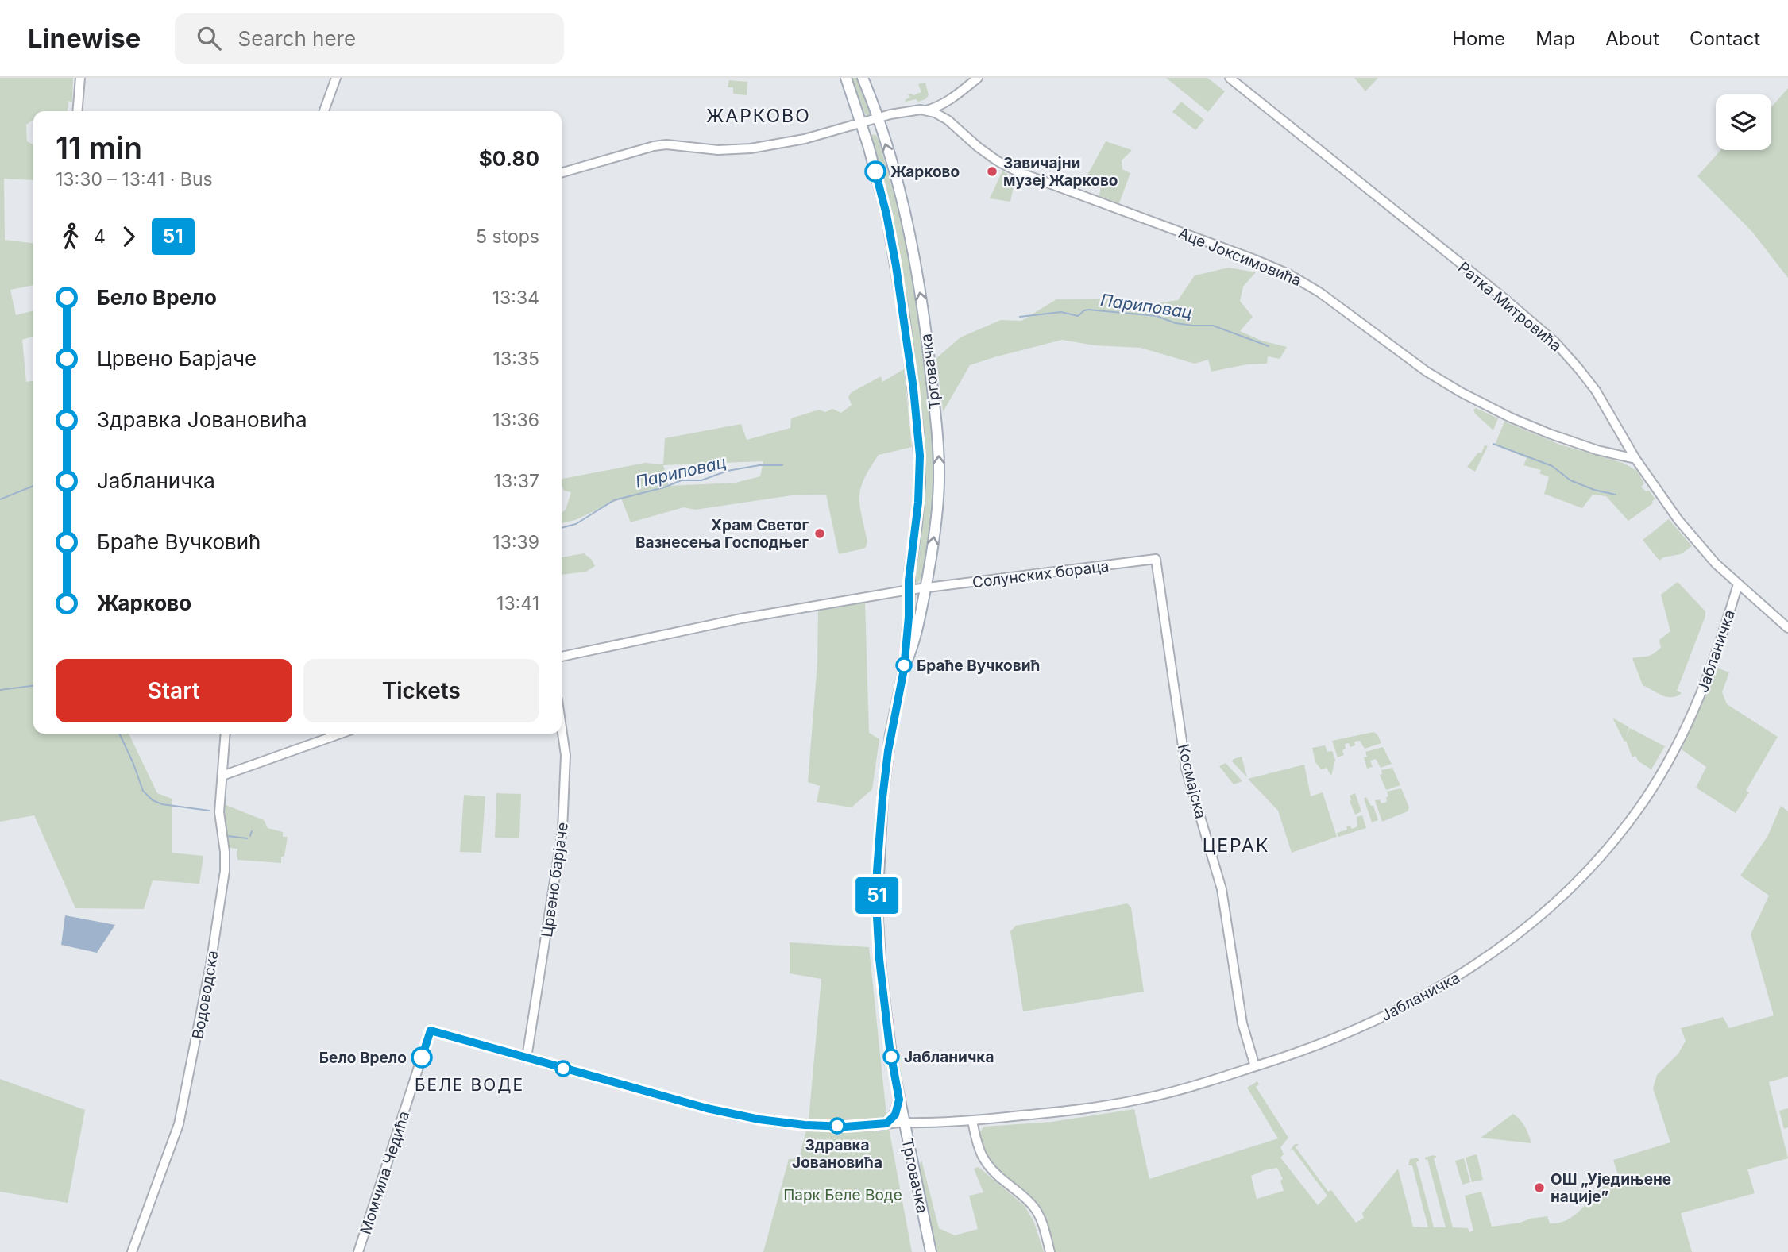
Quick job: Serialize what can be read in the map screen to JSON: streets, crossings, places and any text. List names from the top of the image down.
{
  "streets": {
    "main road": ["Трговачка"],
    "street": [
      "Аце Јоксимовића",
      "Ратка Митровића",
      "Солунских бораца",
      "Јабланичка",
      "Космајска",
      "Црвено барјаче",
      "Водоводска",
      "Момчила Чедића"
    ]
  },
  "crossings": [
    ["Аце Јоксимовића", "Ратка Митровића"],
    ["Аце Јоксимовића", "Трговачка"],
    ["Ратка Митровића", "Јабланичка"],
    ["Трговачка", "Солунских бораца"],
    ["Трговачка", "Јабланичка"],
    ["Солунских бораца", "Космајска"],
    ["Јабланичка", "Космајска"],
    ["Црвено барјаче", "Момчила Чедића"]
  ],
  "districts": ["ЖАРКОВО", "ЦЕРАК", "БЕЛЕ ВОДЕ"],
  "water": ["Париповац"],
  "parks": ["Парк Беле Воде"],
  "places": [
    "Жарково",
    "Завичајни музеј Жарково",
    "Храм Светог Вазнесења Господњег",
    "Браће Вучковић",
    "Јабланичка",
    "Бело Врело",
    "Здравка Јовановића",
    "ОШ „Уједињене нације”"
  ],
  "lines": ["bus line 51"],
  "page": {
    "header": "Linewise",
    "search": "Search here",
    "nav": [
      "Home",
      "Map",
      "About",
      "Contact"
    ],
    "on_map": "51",
    "heading": ["11 min", "13:30 – 13:41 · Bus", "$0.80"],
    "legs": ["4", "51", "5 stops"],
    "list": [
      {
        "name": "Бело Врело",
        "value": "13:34"
      },
      {
        "name": "Црвено Барјаче",
        "value": "13:35"
      },
      {
        "name": "Здравка Јовановића",
        "value": "13:36"
      },
      {
        "name": "Јабланичка",
        "value": "13:37"
      },
      {
        "name": "Браће Вучковић",
        "value": "13:39"
      },
      {
        "name": "Жарково",
        "value": "13:41"
      }
    ],
    "buttons": ["Start", "Tickets"]
  }
}
